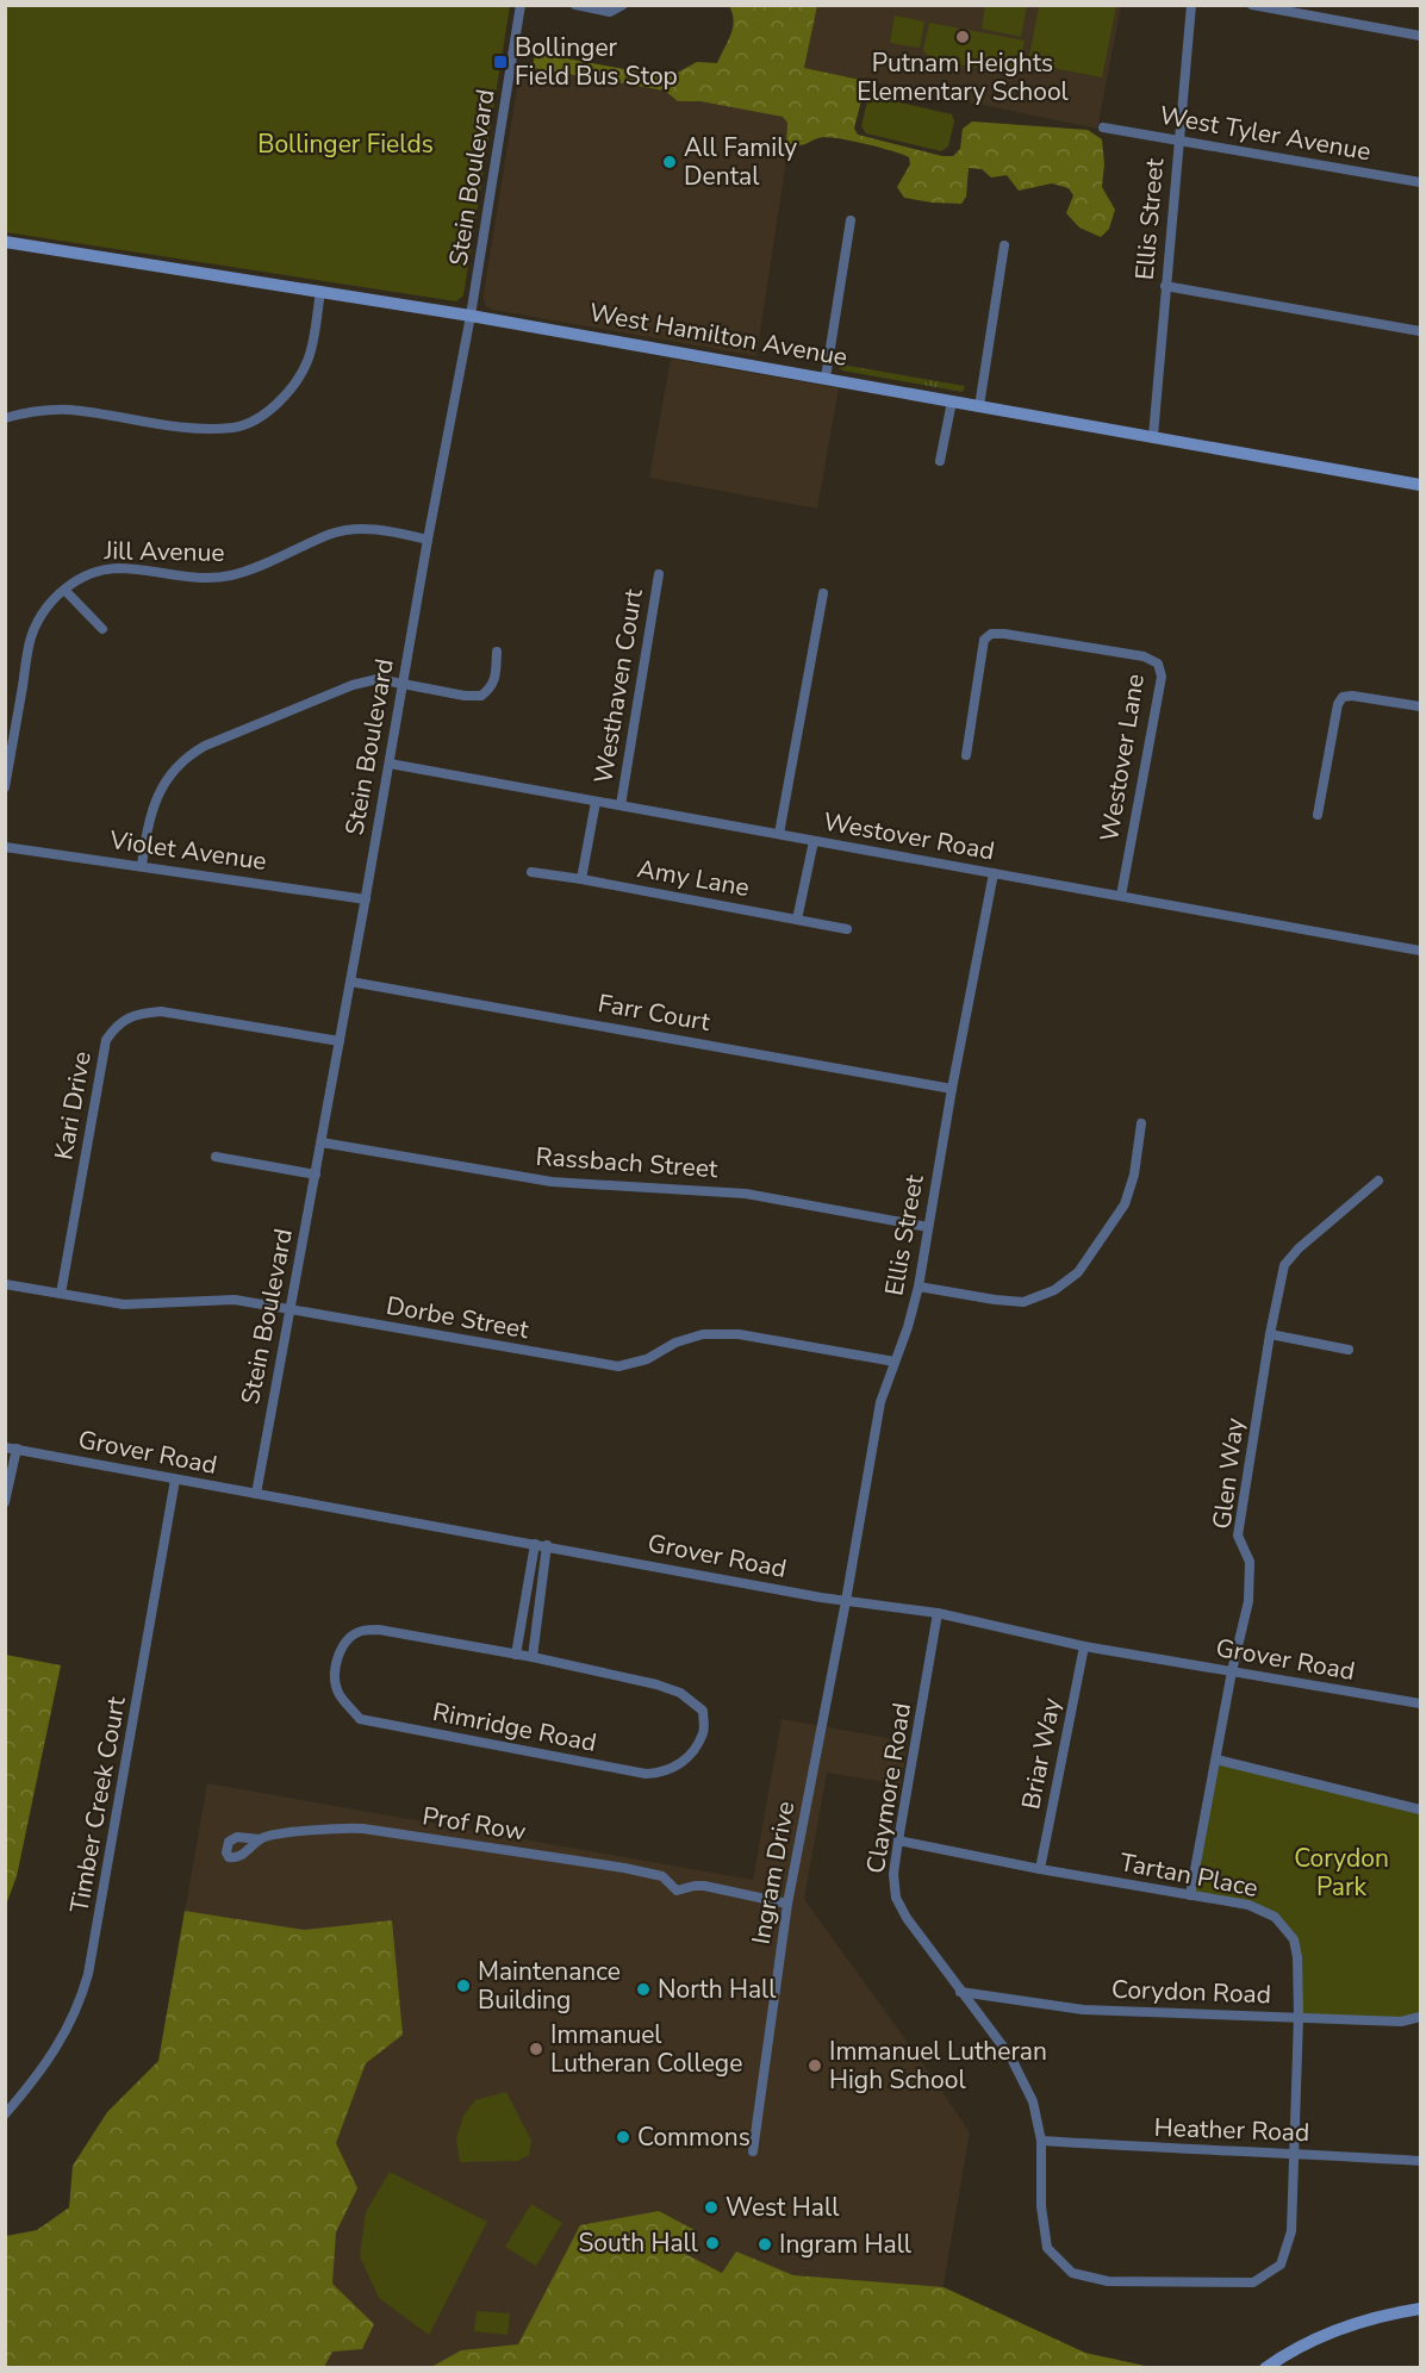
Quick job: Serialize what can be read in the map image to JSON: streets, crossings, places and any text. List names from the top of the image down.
{
  "streets": {
    "street": [
      "West Tyler Avenue",
      "Stein Boulevard",
      "Ellis Street",
      "West Hamilton Avenue",
      "Jill Avenue",
      "Westhaven Court",
      "Westover Lane",
      "Westover Road",
      "Violet Avenue",
      "Amy Lane",
      "Farr Court",
      "Kari Drive",
      "Rassbach Street",
      "Dorbe Street",
      "Grover Road",
      "Glen Way",
      "Rimridge Road",
      "Briar Way",
      "Claymore Road",
      "Timber Creek Court",
      "Prof Row",
      "Ingram Drive",
      "Tartan Place",
      "Corydon Road",
      "Heather Road"
    ]
  },
  "crossings": [
    ["West Tyler Avenue", "Ellis Street"],
    ["Stein Boulevard", "West Hamilton Avenue"],
    ["Stein Boulevard", "Jill Avenue"],
    ["Stein Boulevard", "Westover Road"],
    ["Stein Boulevard", "Violet Avenue"],
    ["Stein Boulevard", "Farr Court"],
    ["Stein Boulevard", "Kari Drive"],
    ["Stein Boulevard", "Rassbach Street"],
    ["Stein Boulevard", "Dorbe Street"],
    ["Stein Boulevard", "Grover Road"],
    ["Ellis Street", "West Hamilton Avenue"],
    ["Ellis Street", "Westover Road"],
    ["Ellis Street", "Farr Court"],
    ["Ellis Street", "Rassbach Street"],
    ["Ellis Street", "Dorbe Street"],
    ["Ellis Street", "Grover Road"],
    ["Ellis Street", "Ingram Drive"],
    ["Westhaven Court", "Westover Road"],
    ["Westover Lane", "Westover Road"],
    ["Kari Drive", "Dorbe Street"],
    ["Grover Road", "Glen Way"],
    ["Grover Road", "Briar Way"],
    ["Grover Road", "Claymore Road"],
    ["Grover Road", "Timber Creek Court"],
    ["Grover Road", "Ingram Drive"],
    ["Glen Way", "Tartan Place"],
    ["Briar Way", "Tartan Place"],
    ["Claymore Road", "Tartan Place"],
    ["Claymore Road", "Corydon Road"],
    ["Claymore Road", "Heather Road"],
    ["Prof Row", "Ingram Drive"],
    ["Tartan Place", "Corydon Road"],
    ["Tartan Place", "Heather Road"]
  ],
  "parks": ["Bollinger Fields", "Corydon Park"],
  "places": {
    "other": [
      "Putnam Heights Elementary School",
      "All Family Dental",
      "Maintenance Building",
      "North Hall",
      "Immanuel Lutheran College",
      "Immanuel Lutheran High School",
      "Commons",
      "West Hall",
      "South Hall",
      "Ingram Hall"
    ],
    "transit": ["Bollinger Field Bus Stop"]
  }
}
